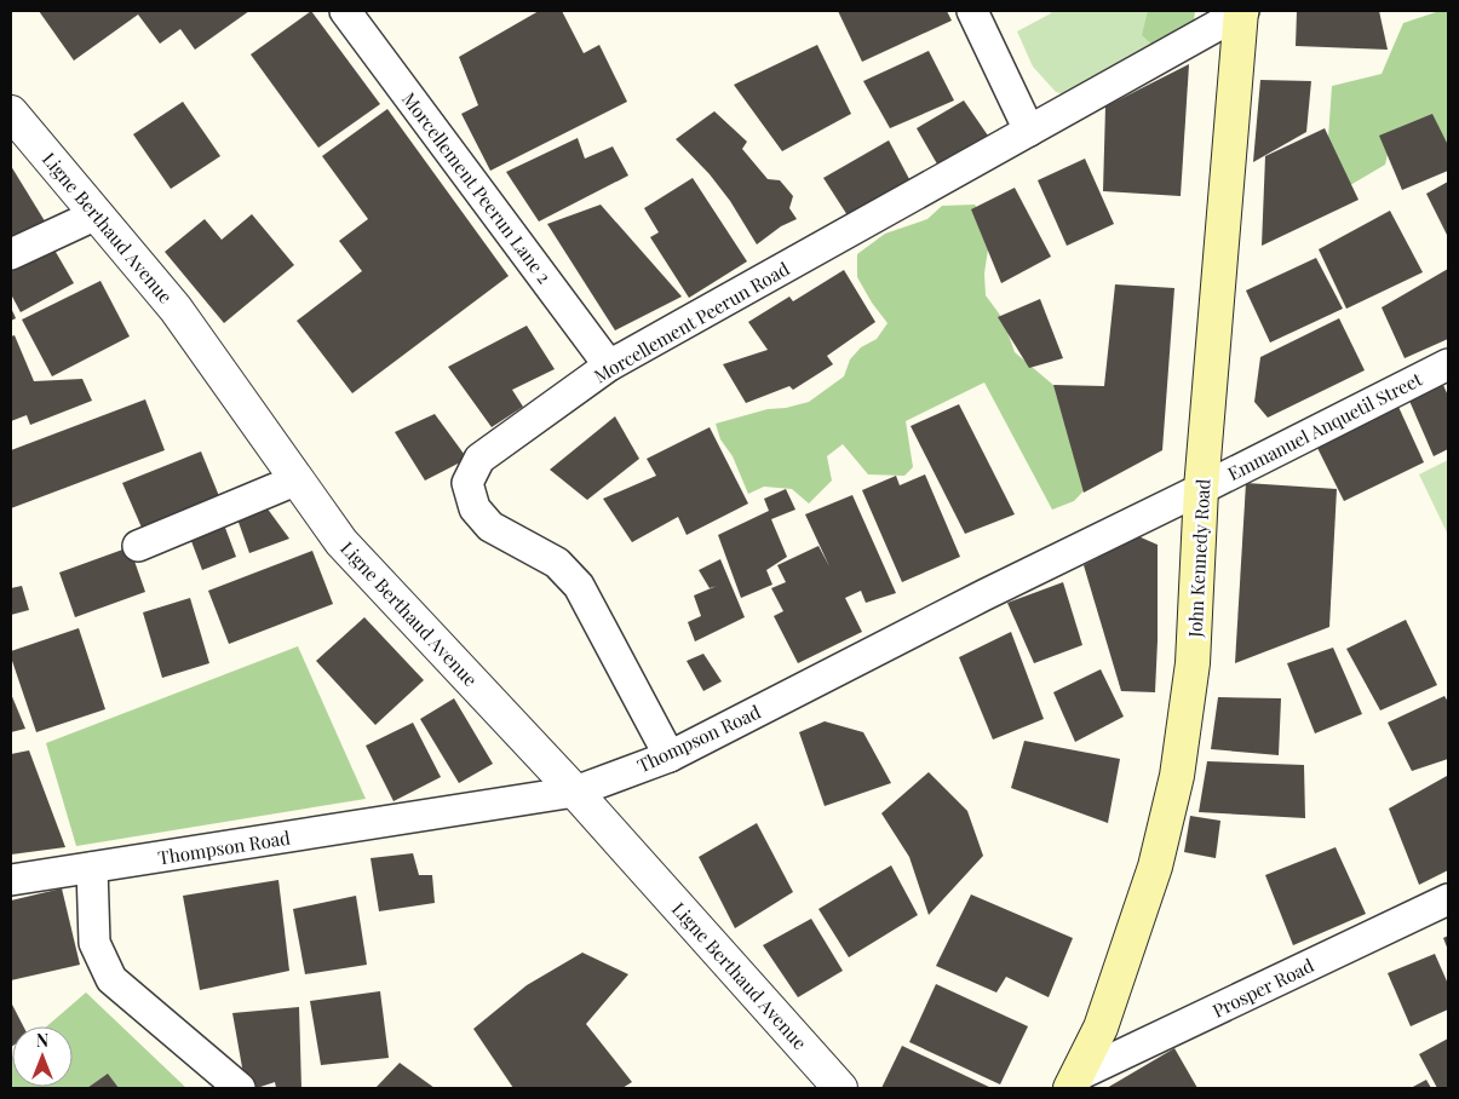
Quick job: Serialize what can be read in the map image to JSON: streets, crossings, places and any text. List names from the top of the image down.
{
  "streets": {
    "main road": ["John Kennedy Road"],
    "street": [
      "Morcellement Peerun Lane 2",
      "Ligne Berthaud Avenue",
      "Morcellement Peerun Road",
      "Emmanuel Anquetil Street",
      "Thompson Road",
      "Prosper Road"
    ]
  },
  "crossings": [
    ["Morcellement Peerun Lane 2", "Morcellement Peerun Road"],
    ["Ligne Berthaud Avenue", "Thompson Road"],
    ["Morcellement Peerun Road", "John Kennedy Road"],
    ["Morcellement Peerun Road", "Thompson Road"],
    ["Emmanuel Anquetil Street", "John Kennedy Road"],
    ["Emmanuel Anquetil Street", "Thompson Road"],
    ["John Kennedy Road", "Thompson Road"],
    ["John Kennedy Road", "Prosper Road"]
  ],
  "north": "top"
}
